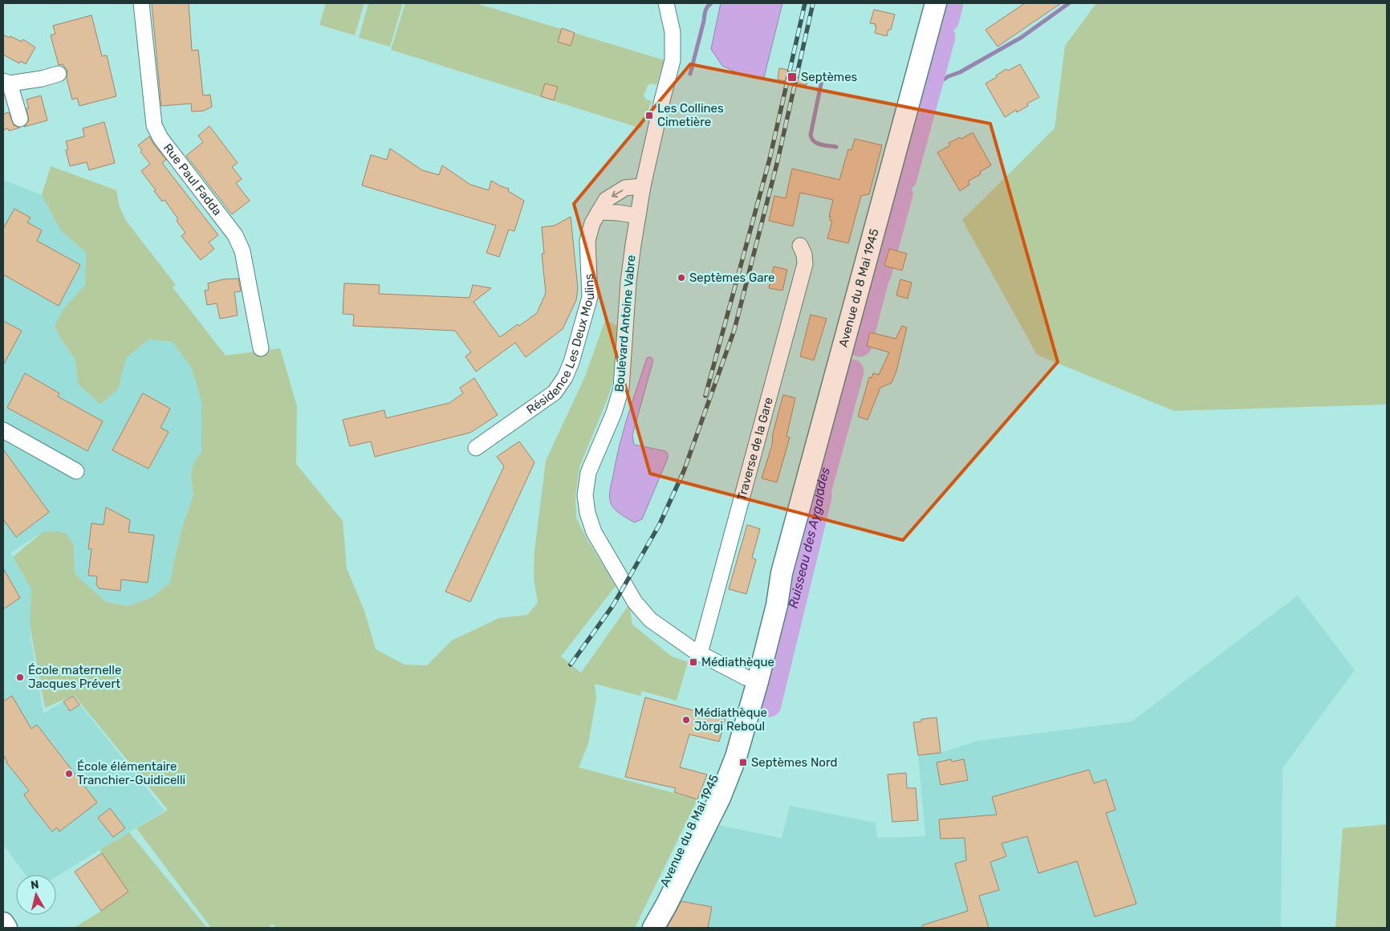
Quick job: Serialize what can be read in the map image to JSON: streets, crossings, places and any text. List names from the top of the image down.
{
  "streets": {
    "main road": ["Avenue du 8 Mai 1945"],
    "street": [
      "Rue Paul Fadda",
      "Boulevard Antoine Vabre",
      "Résidence Les Deux Moulins",
      "Traverse de la Gare"
    ]
  },
  "crossings": [
    ["Avenue du 8 Mai 1945", "Boulevard Antoine Vabre"],
    ["Boulevard Antoine Vabre", "Résidence Les Deux Moulins"],
    ["Boulevard Antoine Vabre", "Traverse de la Gare"]
  ],
  "water": ["Ruisseau des Aygalades"],
  "places": {
    "transit": [
      "Septèmes",
      "Les Collines Cimetière",
      "Médiathèque",
      "Septèmes Nord"
    ],
    "other": [
      "Septèmes Gare",
      "École maternelle Jacques Prévert",
      "Médiathèque Jòrgi Reboul",
      "École élémentaire Tranchier-Guidicelli"
    ]
  },
  "north": "top"
}
